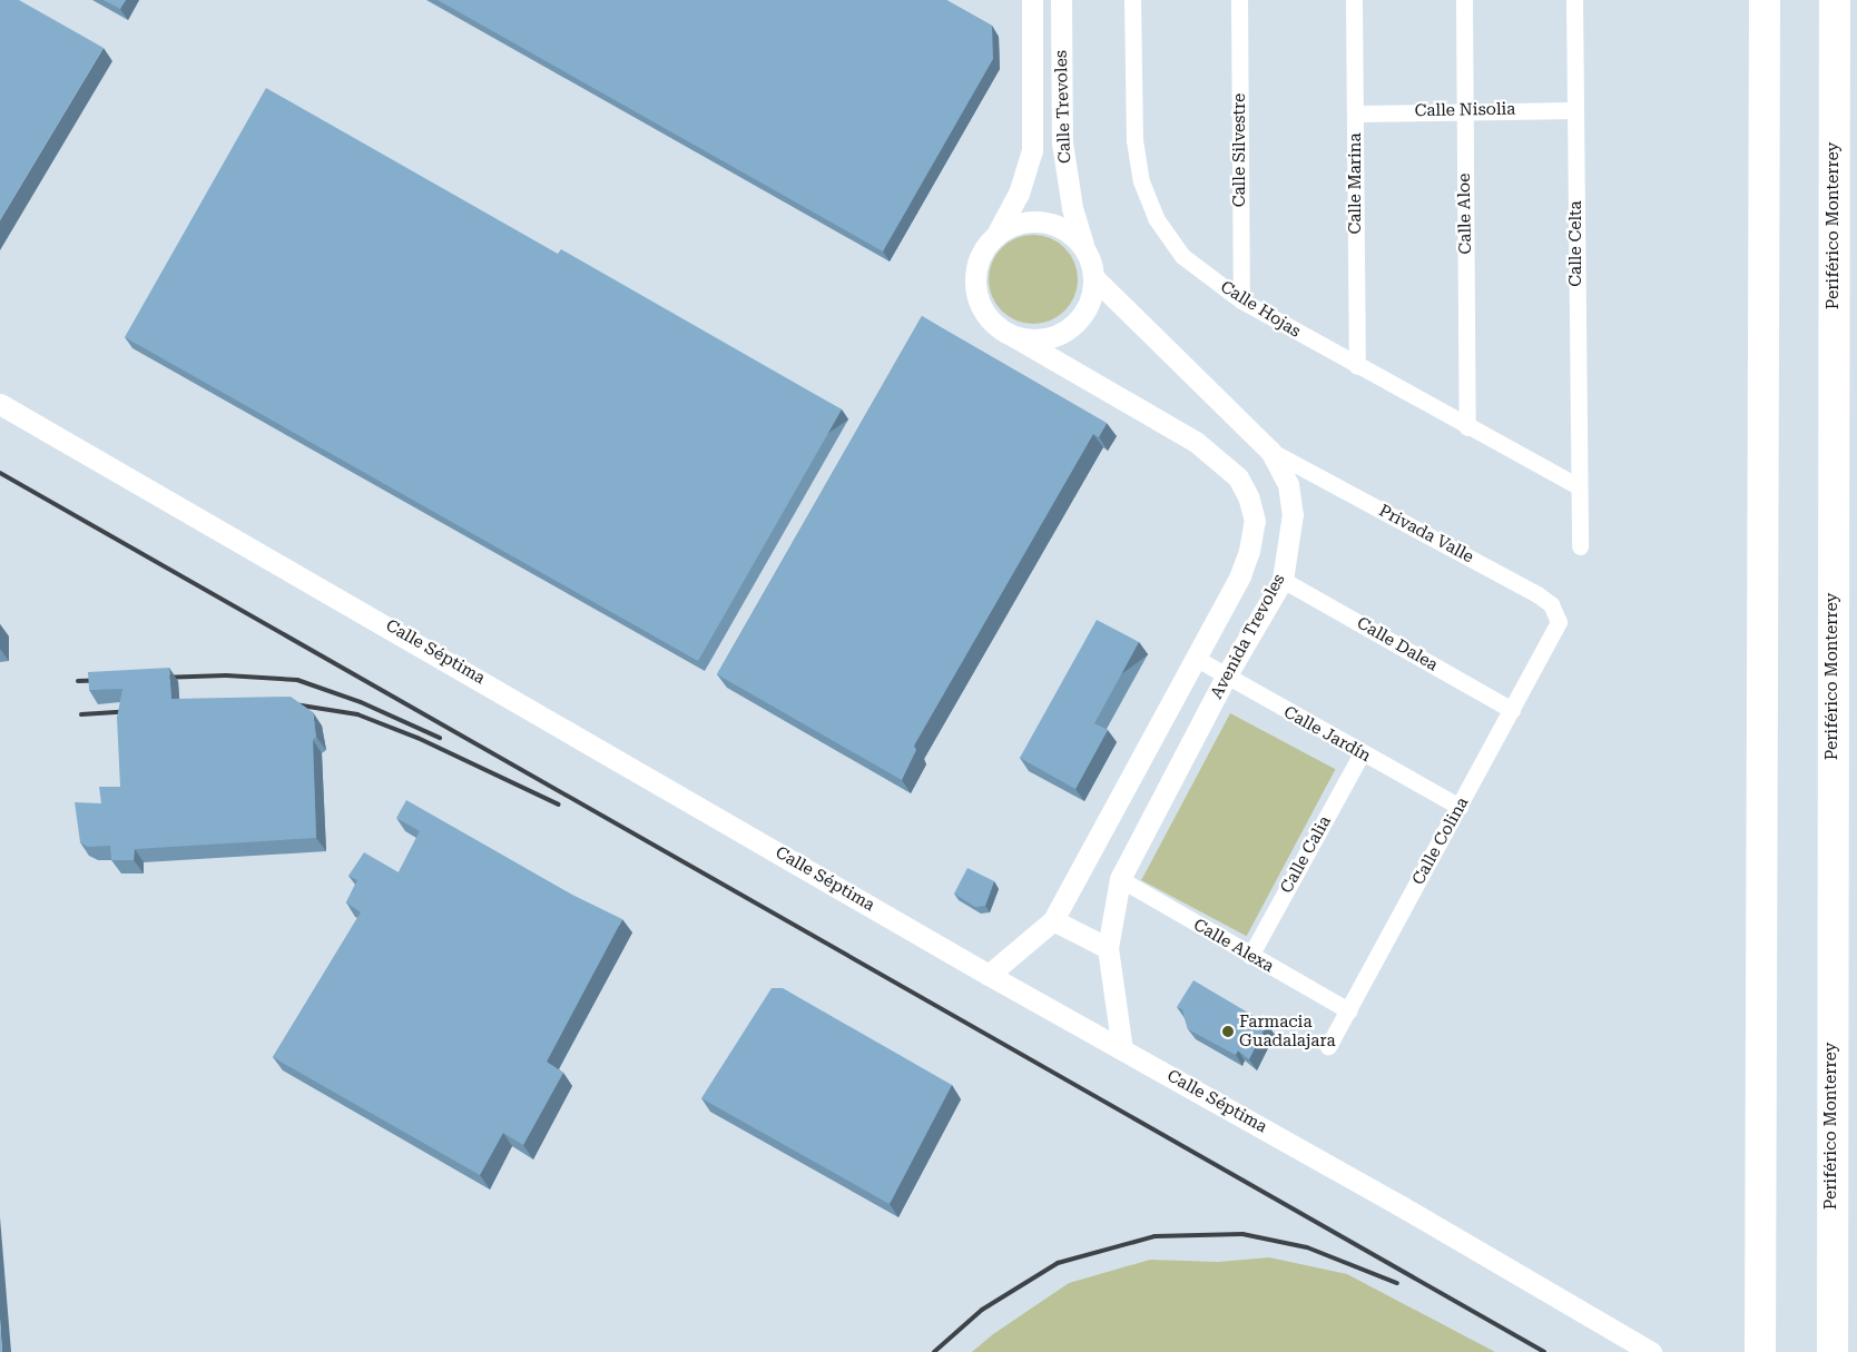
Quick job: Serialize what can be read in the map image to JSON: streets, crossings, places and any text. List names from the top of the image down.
{
  "streets": {
    "highway": ["Periférico Monterrey"],
    "street": [
      "Calle Trevoles",
      "Calle Nisolia",
      "Calle Silvestre",
      "Calle Marina",
      "Calle Aloe",
      "Calle Celta",
      "Calle Hojas",
      "Privada Valle",
      "Avenida Trevoles",
      "Calle Dalea",
      "Calle Séptima",
      "Calle Jardín",
      "Calle Colina",
      "Calle Calia",
      "Calle Alexa"
    ]
  },
  "crossings": [
    ["Calle Trevoles", "Avenida Trevoles"],
    ["Calle Nisolia", "Calle Marina"],
    ["Calle Nisolia", "Calle Aloe"],
    ["Calle Nisolia", "Calle Celta"],
    ["Calle Silvestre", "Calle Hojas"],
    ["Calle Marina", "Calle Hojas"],
    ["Calle Aloe", "Calle Hojas"],
    ["Calle Celta", "Calle Hojas"],
    ["Privada Valle", "Avenida Trevoles"],
    ["Privada Valle", "Calle Colina"],
    ["Avenida Trevoles", "Calle Dalea"],
    ["Avenida Trevoles", "Calle Séptima"],
    ["Avenida Trevoles", "Calle Jardín"],
    ["Avenida Trevoles", "Calle Alexa"],
    ["Calle Dalea", "Calle Colina"],
    ["Calle Jardín", "Calle Colina"],
    ["Calle Jardín", "Calle Calia"],
    ["Calle Colina", "Calle Alexa"],
    ["Calle Calia", "Calle Alexa"]
  ],
  "places": ["Farmacia Guadalajara"]
}
